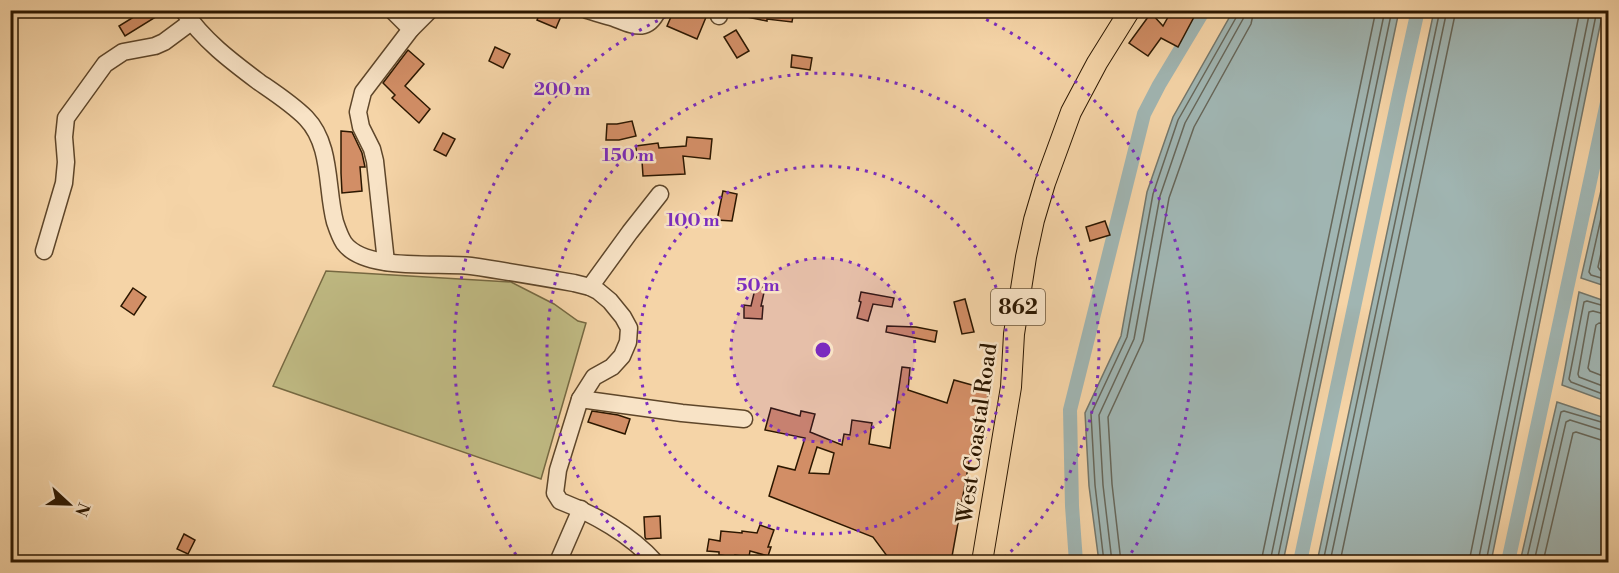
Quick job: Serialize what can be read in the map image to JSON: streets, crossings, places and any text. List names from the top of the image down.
{
  "streets": {
    "main road": ["862", "West Coastal Road"]
  },
  "north": "right",
  "rings": [
    "200 m",
    "150 m",
    "100 m",
    "50 m"
  ]
}
